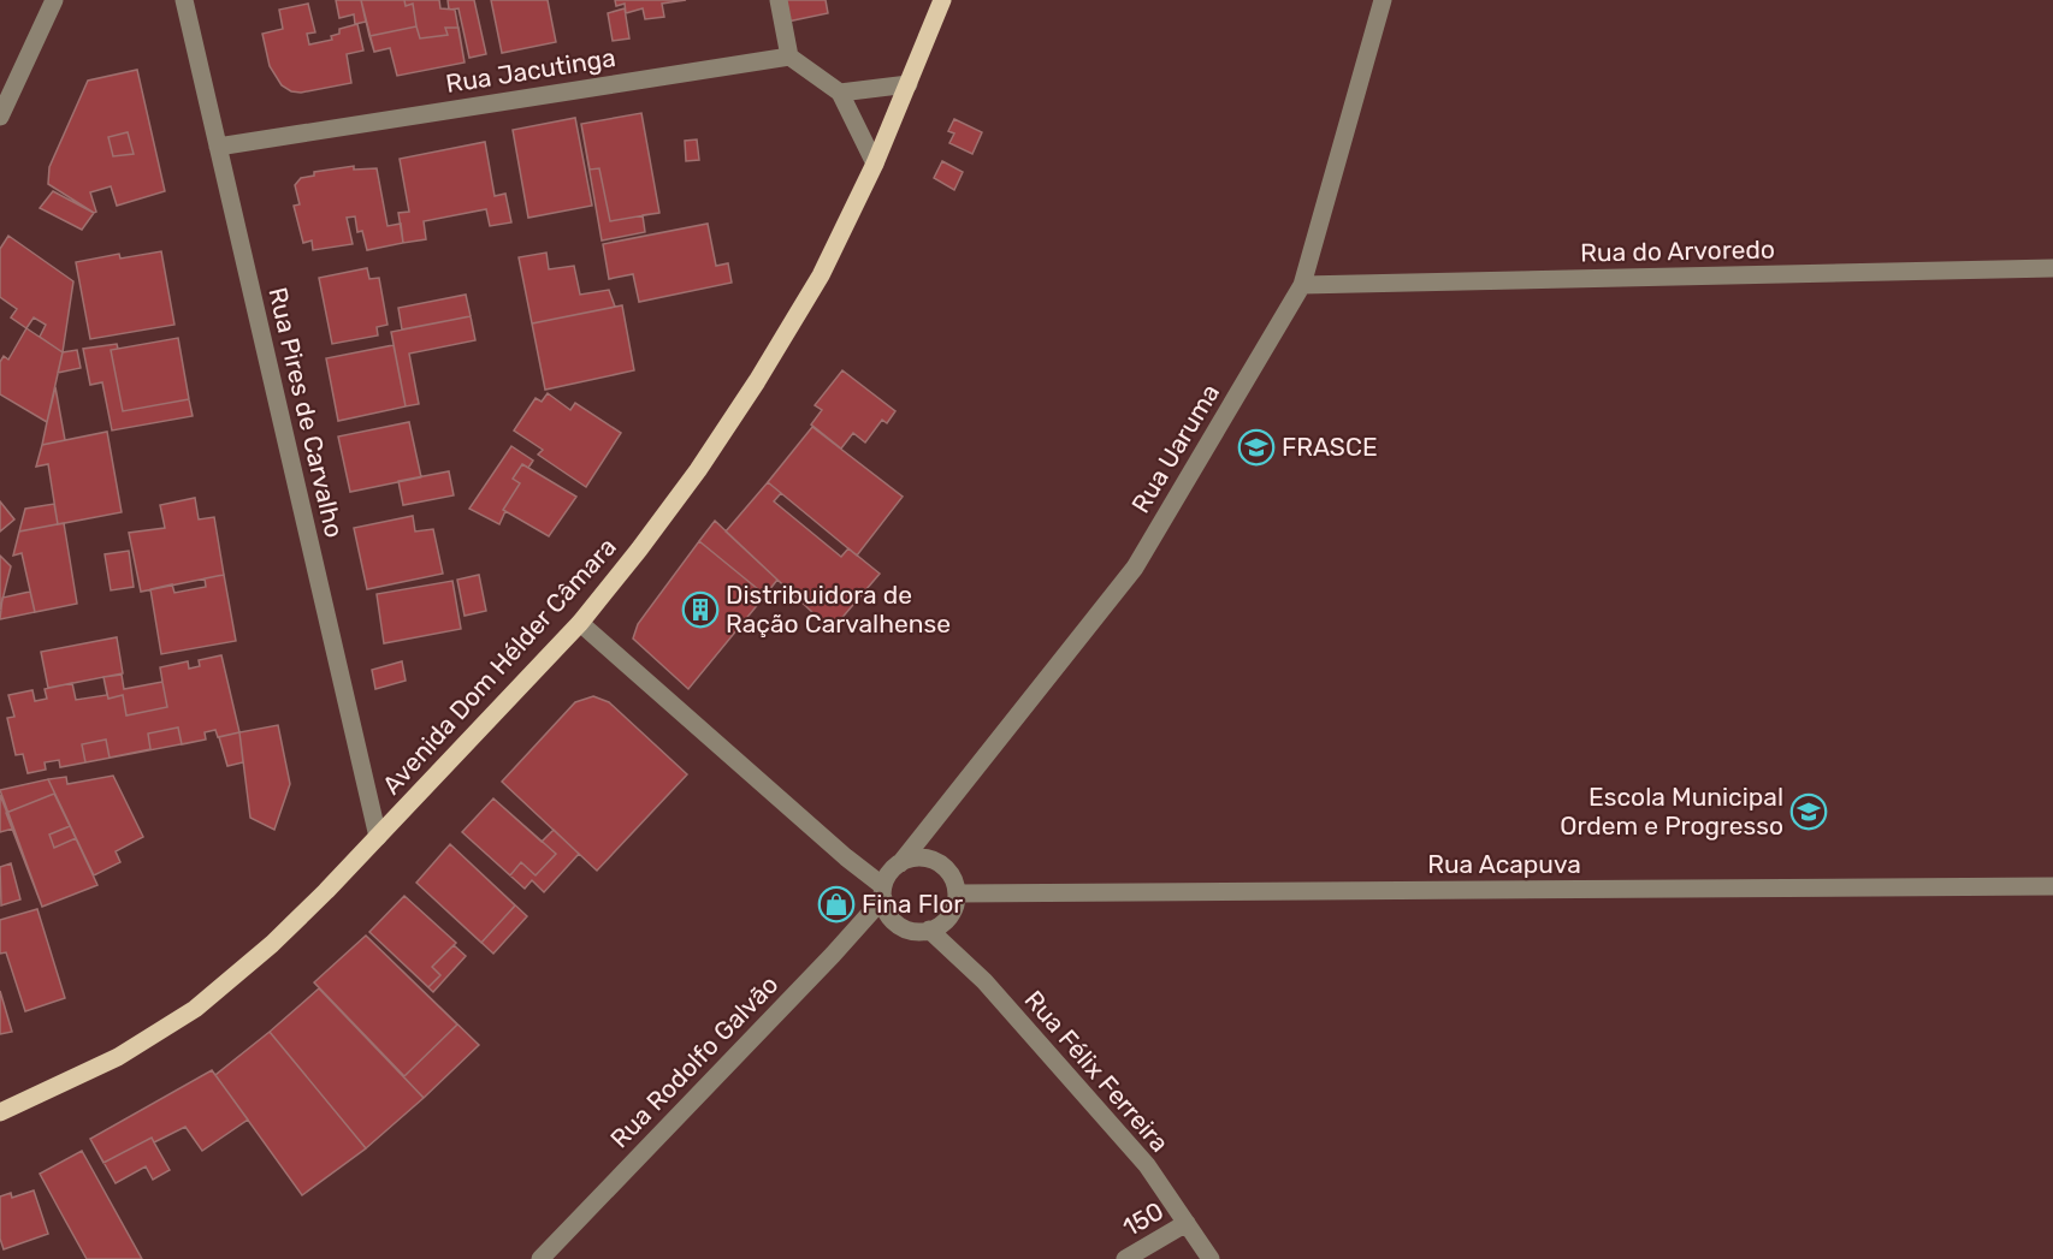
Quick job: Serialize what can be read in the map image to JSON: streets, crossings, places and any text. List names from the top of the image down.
{
  "streets": {
    "main road": ["Avenida Dom Hélder Câmara"],
    "street": [
      "Rua Jacutinga",
      "Rua do Arvoredo",
      "Rua Pires de Carvalho",
      "Rua Uaruma",
      "Rua Acapuva",
      "Rua Rodolfo Galvão",
      "Rua Félix Ferreira",
      "150"
    ]
  },
  "crossings": [
    ["Rua Jacutinga", "Rua Pires de Carvalho"],
    ["Rua do Arvoredo", "Rua Uaruma"],
    ["Rua Pires de Carvalho", "Avenida Dom Hélder Câmara"],
    ["Rua Uaruma", "Rua Acapuva"],
    ["Rua Uaruma", "Rua Rodolfo Galvão"],
    ["Rua Uaruma", "Rua Félix Ferreira"],
    ["Rua Acapuva", "Rua Rodolfo Galvão"],
    ["Rua Acapuva", "Rua Félix Ferreira"],
    ["Rua Rodolfo Galvão", "Rua Félix Ferreira"],
    ["Rua Félix Ferreira", "150"]
  ],
  "places": {
    "school or university": ["FRASCE", "Escola Municipal Ordem e Progresso"],
    "building": ["Distribuidora de Ração Carvalhense"],
    "shop": ["Fina Flor"]
  }
}
